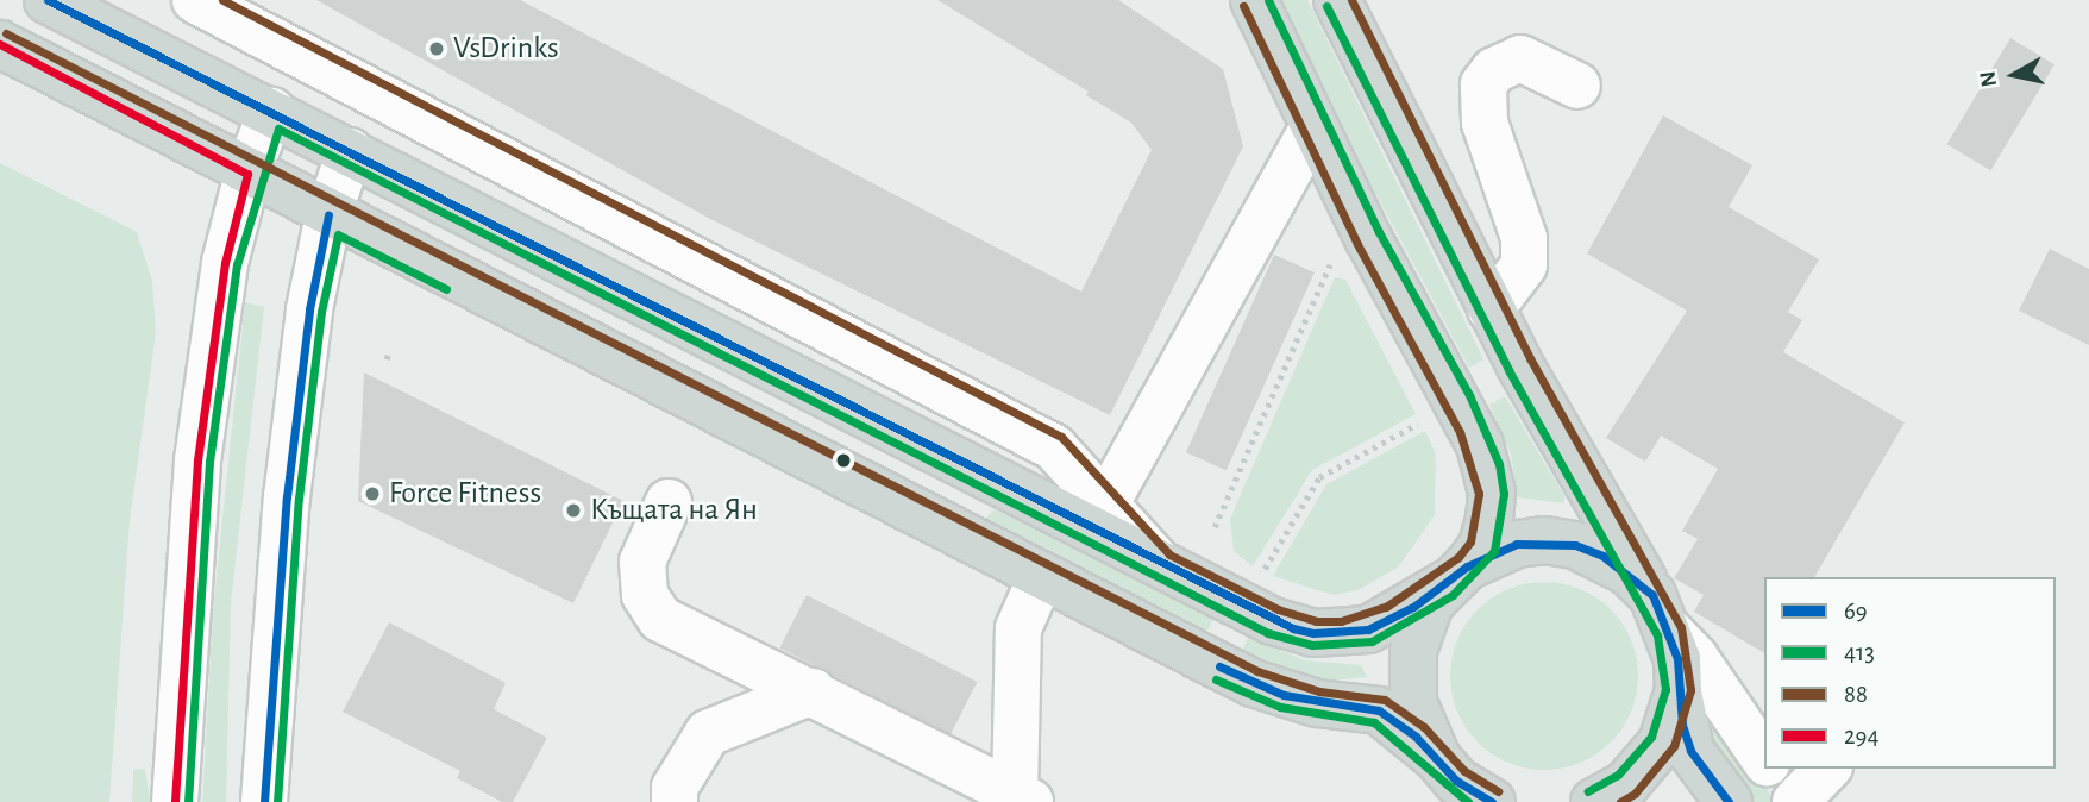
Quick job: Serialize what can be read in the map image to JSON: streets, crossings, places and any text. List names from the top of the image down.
{
  "places": ["VsDrinks", "Force Fitness", "Къщата на Ян"],
  "lines": [
    "transit line 69",
    "transit line 413",
    "transit line 88",
    "transit line 294"
  ],
  "legend": [
    "69",
    "413",
    "88",
    "294"
  ],
  "north": "left"
}
